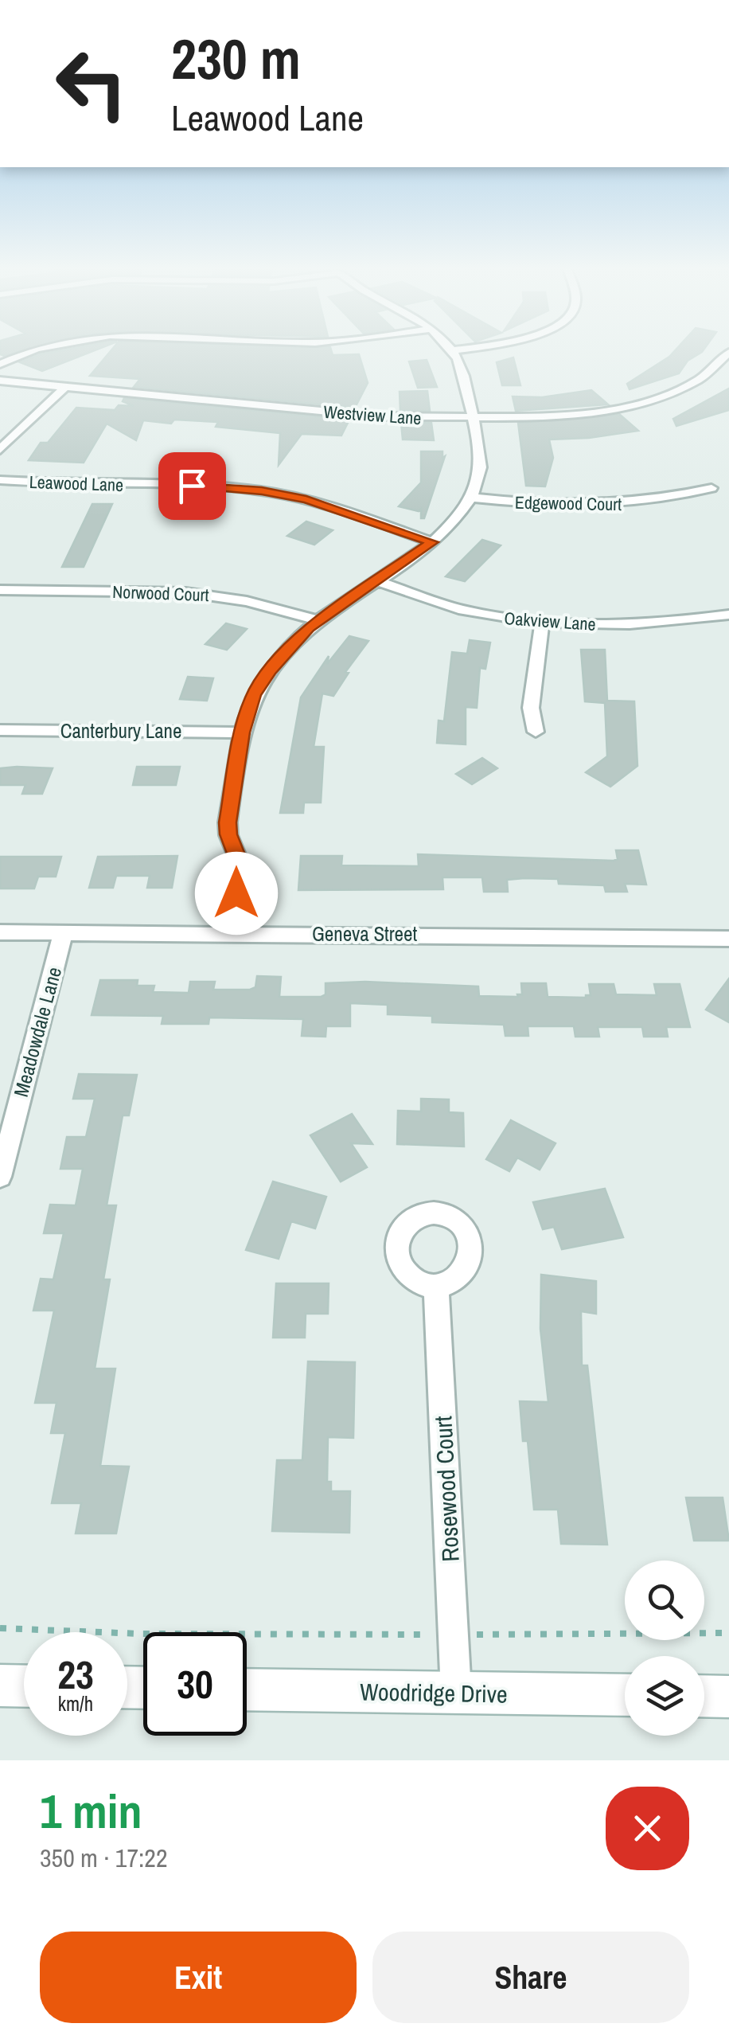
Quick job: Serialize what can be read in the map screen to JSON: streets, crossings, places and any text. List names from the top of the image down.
{
  "streets": {
    "street": [
      "Westview Lane",
      "Leawood Lane",
      "Edgewood Court",
      "Norwood Court",
      "Oakview Lane",
      "Canterbury Lane",
      "Geneva Street",
      "Meadowdale Lane",
      "Rosewood Court",
      "Woodridge Drive"
    ]
  },
  "crossings": [
    ["Geneva Street", "Meadowdale Lane"],
    ["Rosewood Court", "Woodridge Drive"]
  ],
  "page": {
    "turn": ["230 m", "Leawood Lane"],
    "speed": "23 km/h",
    "limit": "30",
    "heading": ["1 min", "350 m · 17:22"],
    "buttons": ["Exit", "Share"]
  }
}
